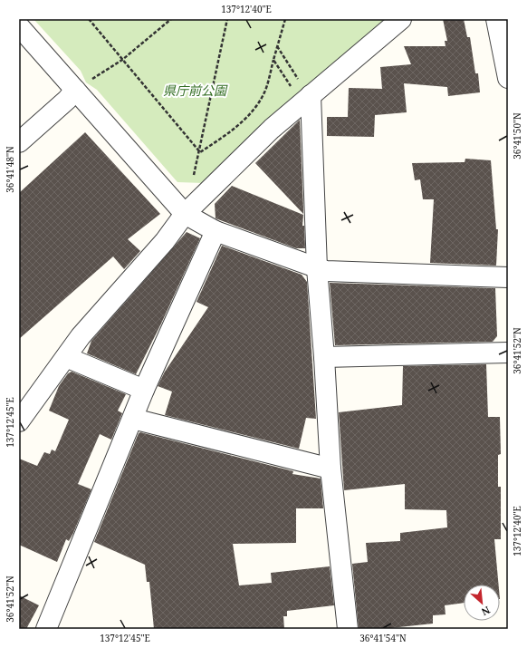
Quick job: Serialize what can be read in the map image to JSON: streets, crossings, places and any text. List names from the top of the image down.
{
  "parks": ["県庁前公園"],
  "north": "bottom right",
  "coordinates": [
    "137°12'40\"E",
    "36°41'50\"N",
    "36°41'48\"N",
    "36°41'52\"N",
    "137°12'45\"E",
    "36°41'54\"N"
  ]
}
